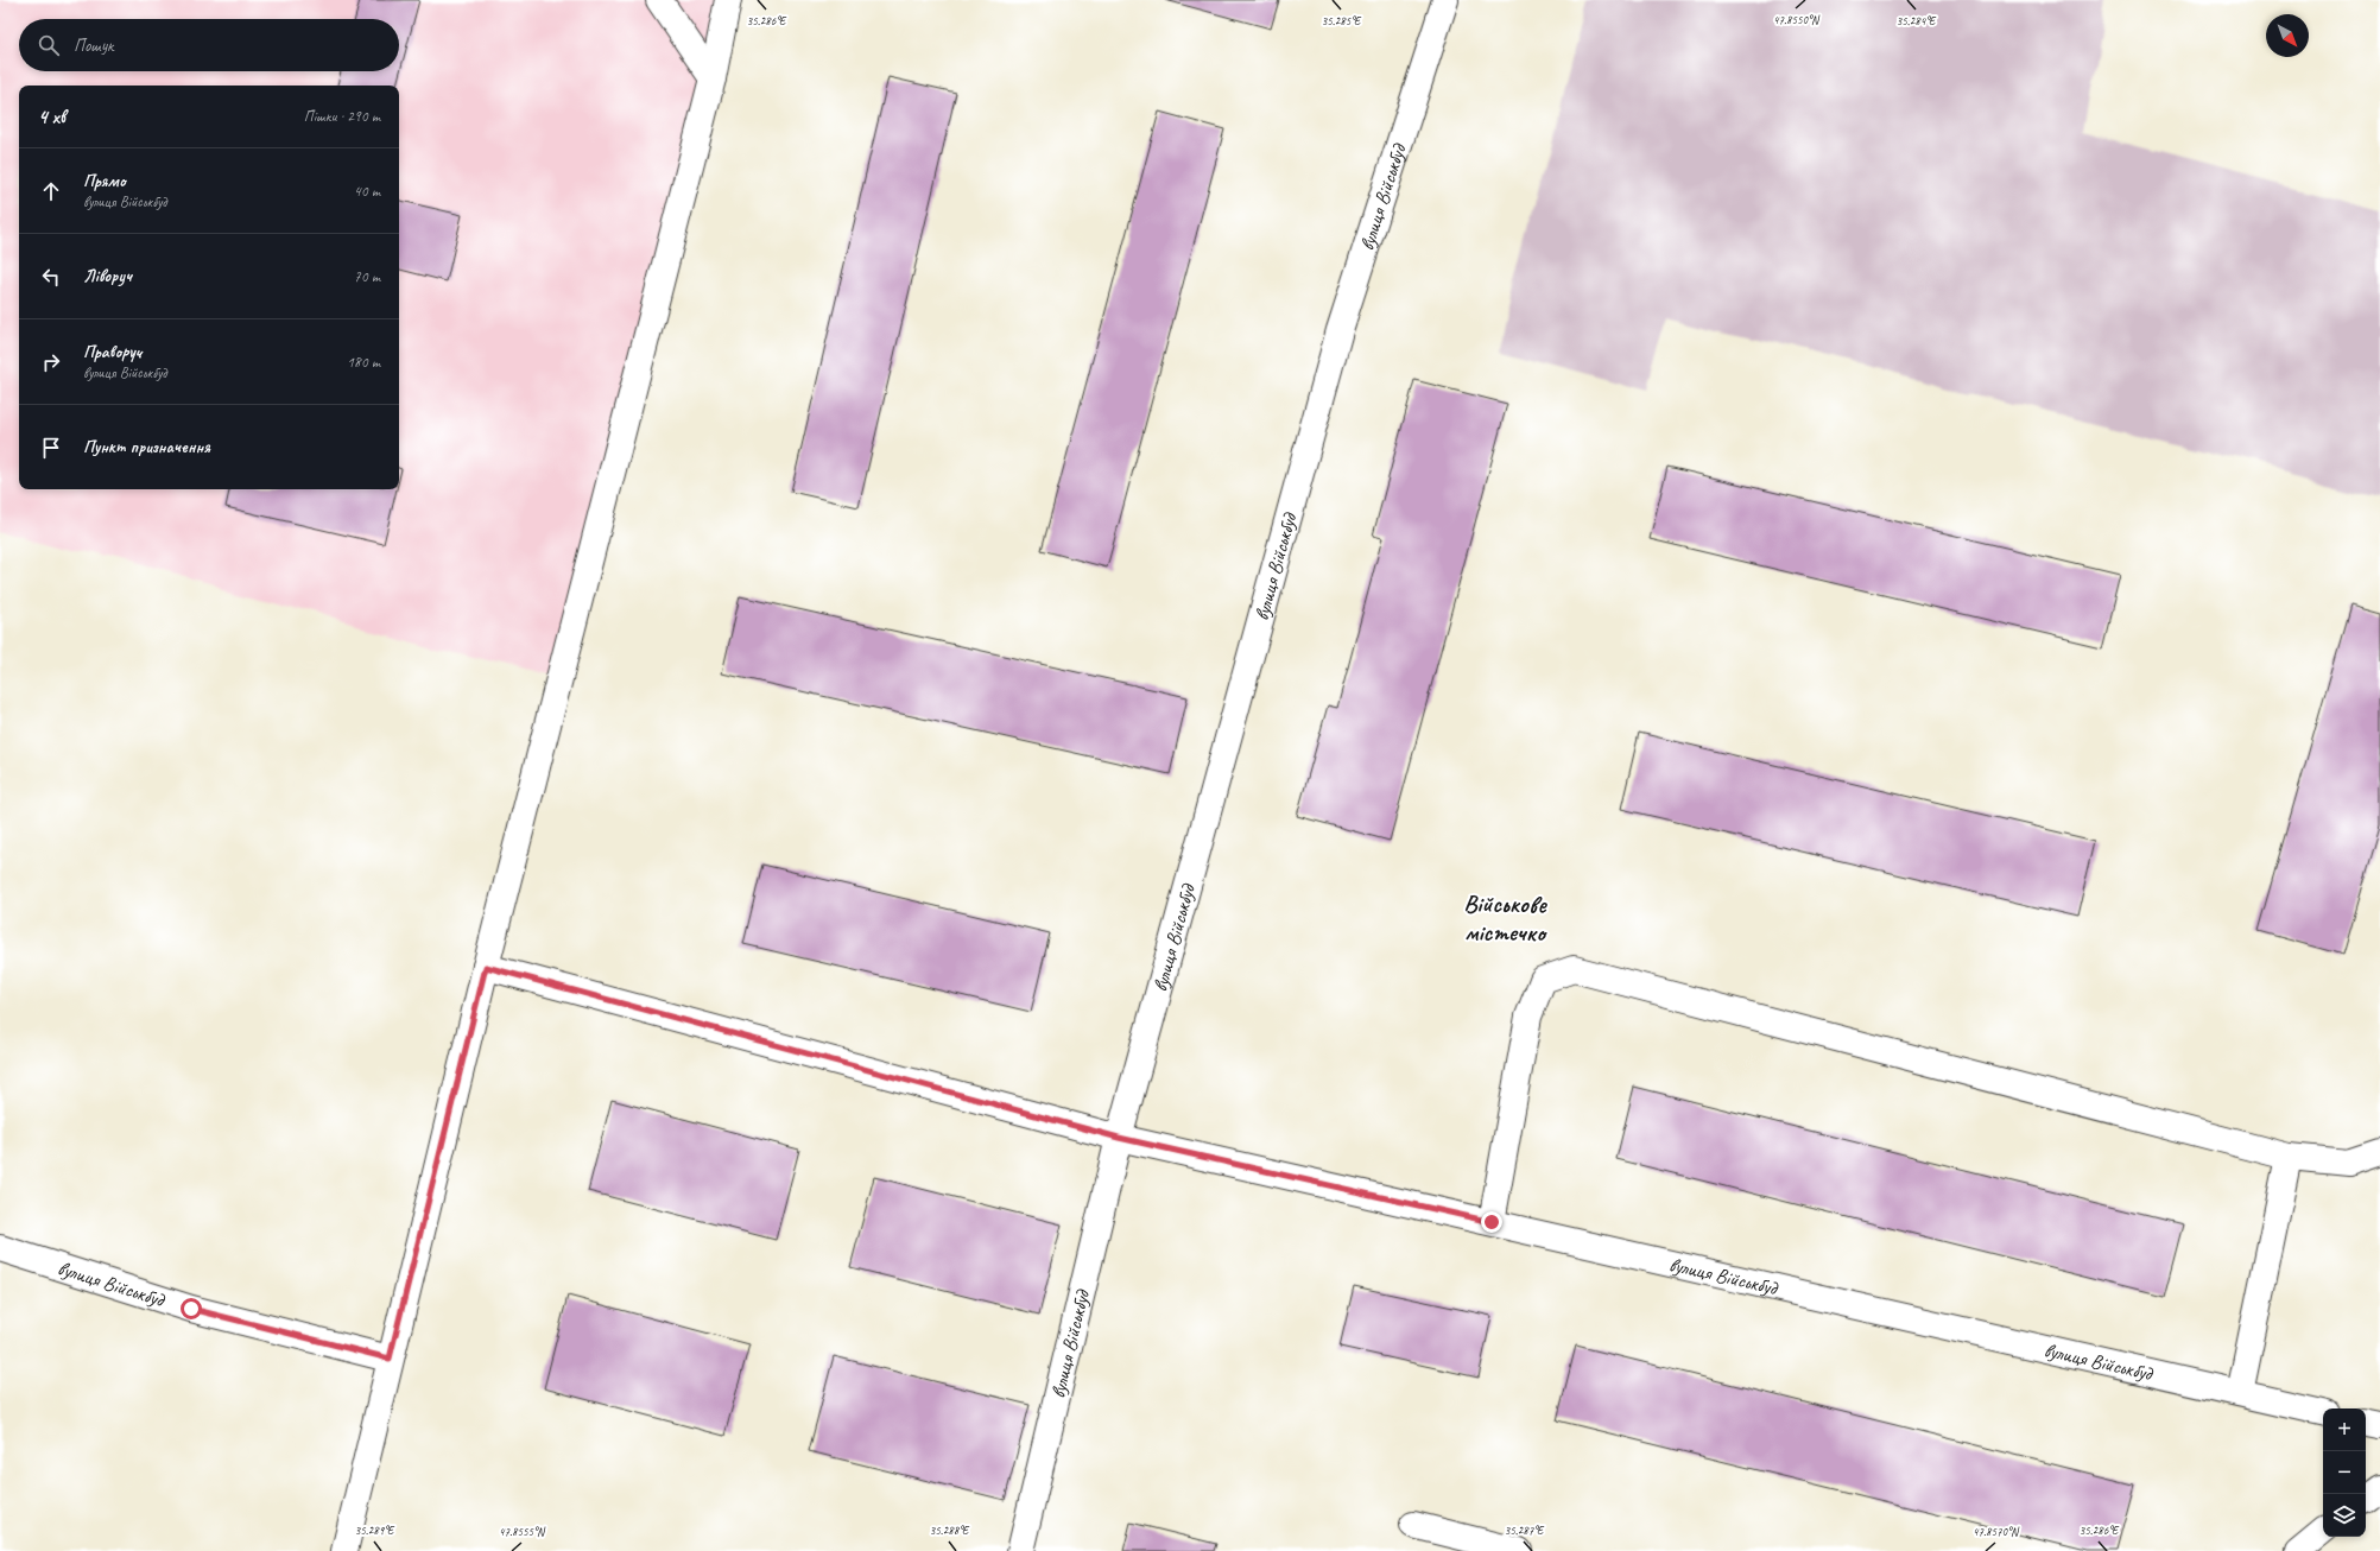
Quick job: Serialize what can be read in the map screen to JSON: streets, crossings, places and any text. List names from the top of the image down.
{
  "streets": {
    "street": ["вулиця Військбуд"]
  },
  "districts": ["Військове містечко"],
  "north": "bottom right",
  "page": {
    "search": "Пошук",
    "heading": ["4 хв", "Пішки · 290 m"],
    "list": [
      ["Прямо", "вулиця Військбуд", "40 m"],
      ["Ліворуч", "70 m"],
      ["Праворуч", "вулиця Військбуд", "180 m"],
      "Пункт призначення"
    ],
    "map_buttons": ["+", "−"]
  },
  "coordinates": [
    "47.8550°N",
    "35.286°E",
    "35.285°E",
    "35.284°E",
    "35.289°E",
    "35.288°E",
    "35.287°E",
    "47.8555°N",
    "47.8570°N"
  ]
}
